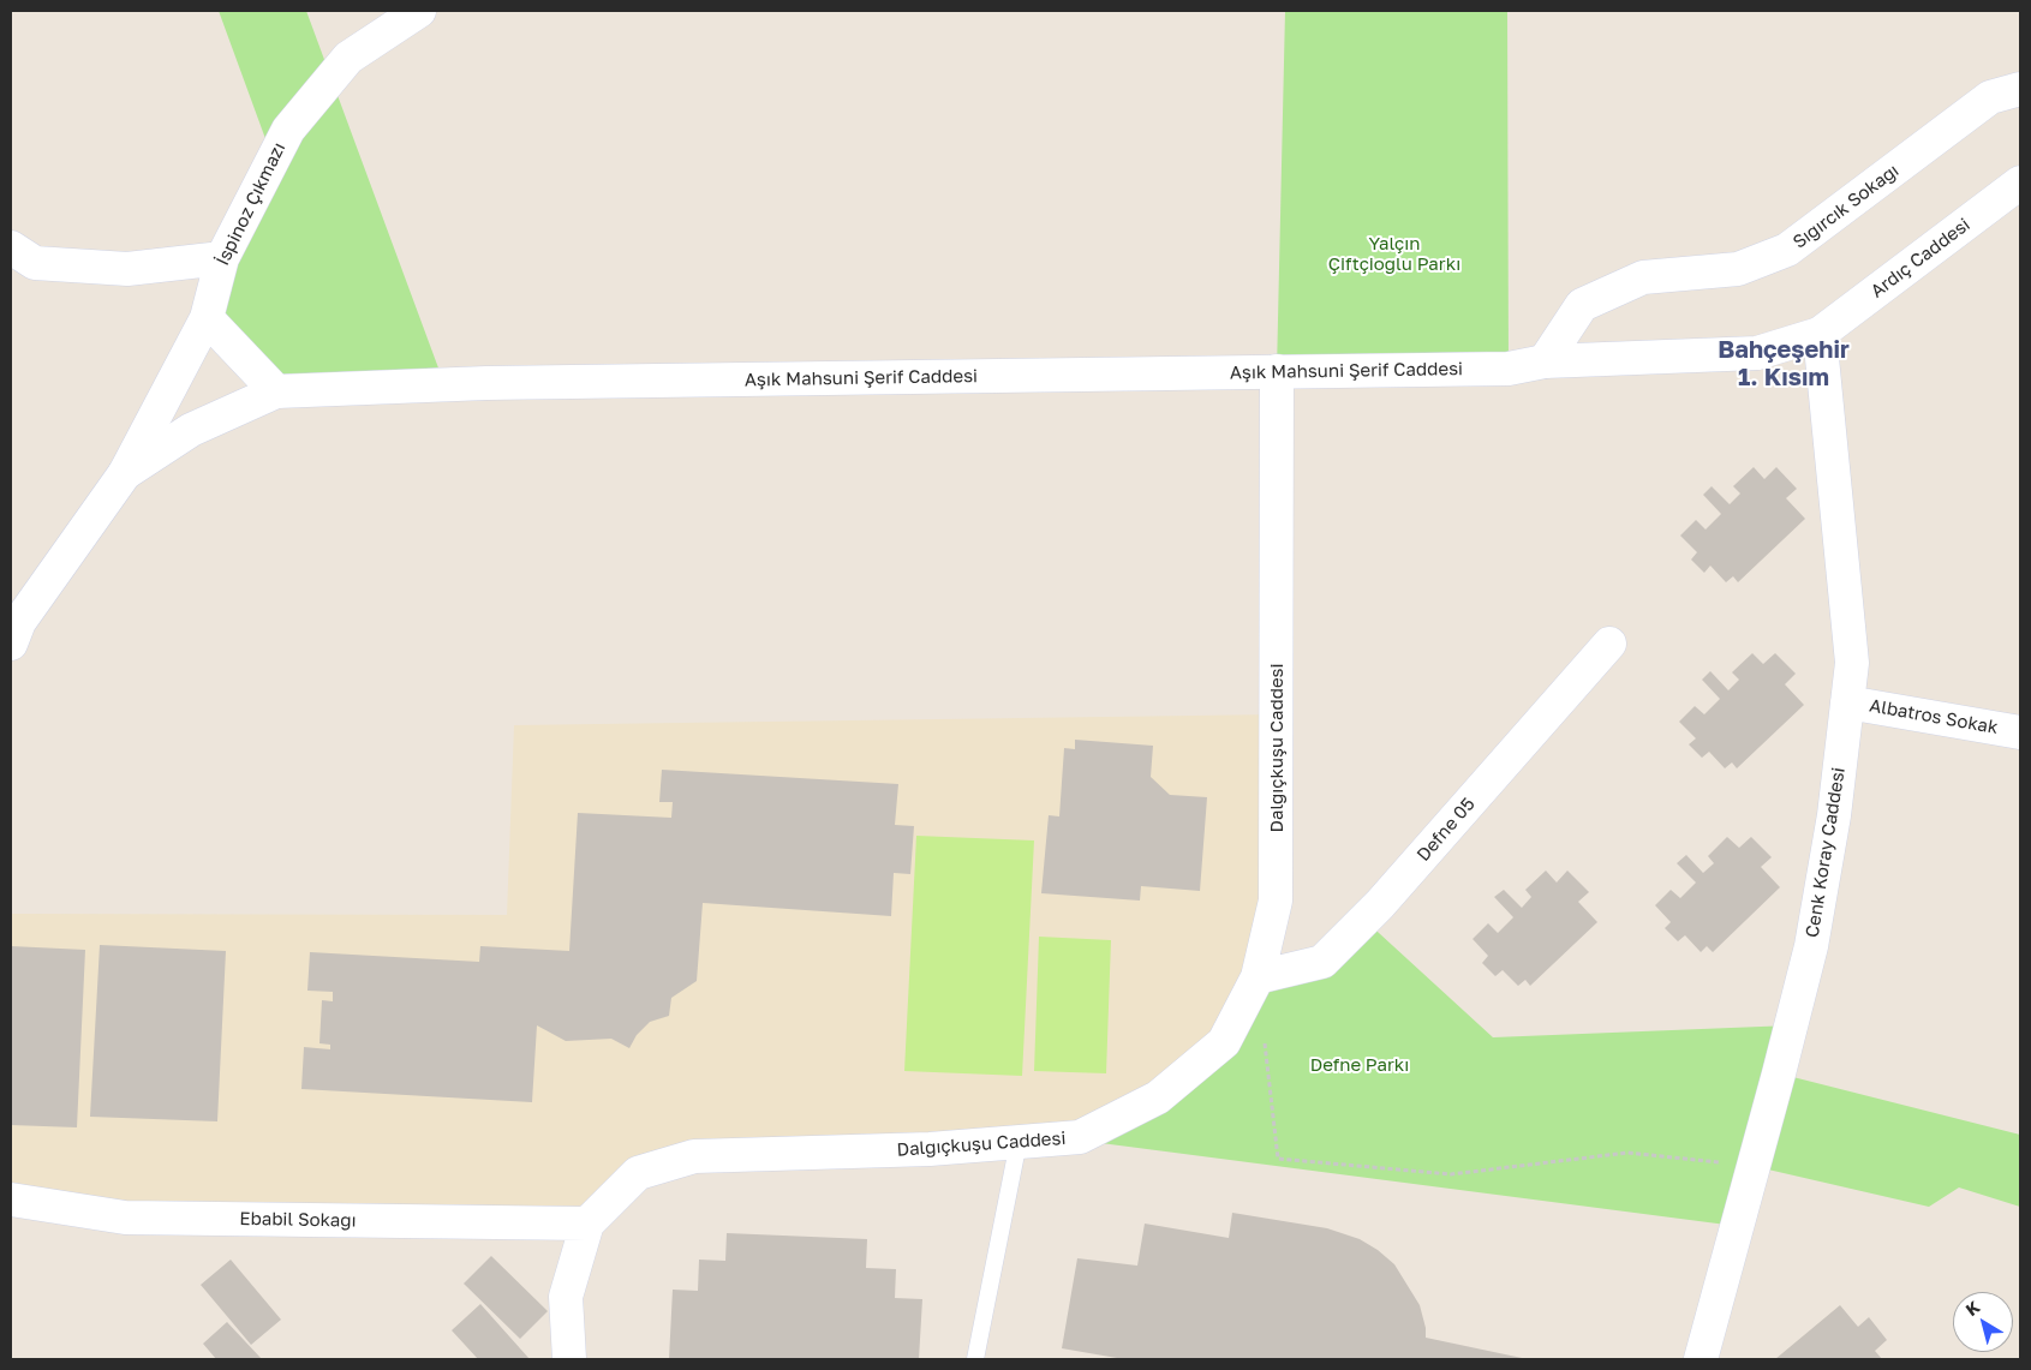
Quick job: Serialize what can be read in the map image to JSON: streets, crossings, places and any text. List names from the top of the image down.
{
  "streets": {
    "street": [
      "İspinoz Çıkmazı",
      "Sığırcık Sokağı",
      "Ardıç Caddesi",
      "Aşık Mahsuni Şerif Caddesi",
      "Albatros Sokak",
      "Dalgıçkuşu Caddesi",
      "Defne 05",
      "Cenk Koray Caddesi",
      "Ebabil Sokağı"
    ]
  },
  "crossings": [
    ["İspinoz Çıkmazı", "Aşık Mahsuni Şerif Caddesi"],
    ["Sığırcık Sokağı", "Aşık Mahsuni Şerif Caddesi"],
    ["Ardıç Caddesi", "Aşık Mahsuni Şerif Caddesi"],
    ["Ardıç Caddesi", "Cenk Koray Caddesi"],
    ["Aşık Mahsuni Şerif Caddesi", "Dalgıçkuşu Caddesi"],
    ["Aşık Mahsuni Şerif Caddesi", "Cenk Koray Caddesi"],
    ["Albatros Sokak", "Cenk Koray Caddesi"],
    ["Dalgıçkuşu Caddesi", "Defne 05"],
    ["Dalgıçkuşu Caddesi", "Ebabil Sokağı"]
  ],
  "districts": ["Bahçeşehir 1. Kısım"],
  "parks": ["Yalçın Çiftçioğlu Parkı", "Defne Parkı"],
  "north": "top left"
}
